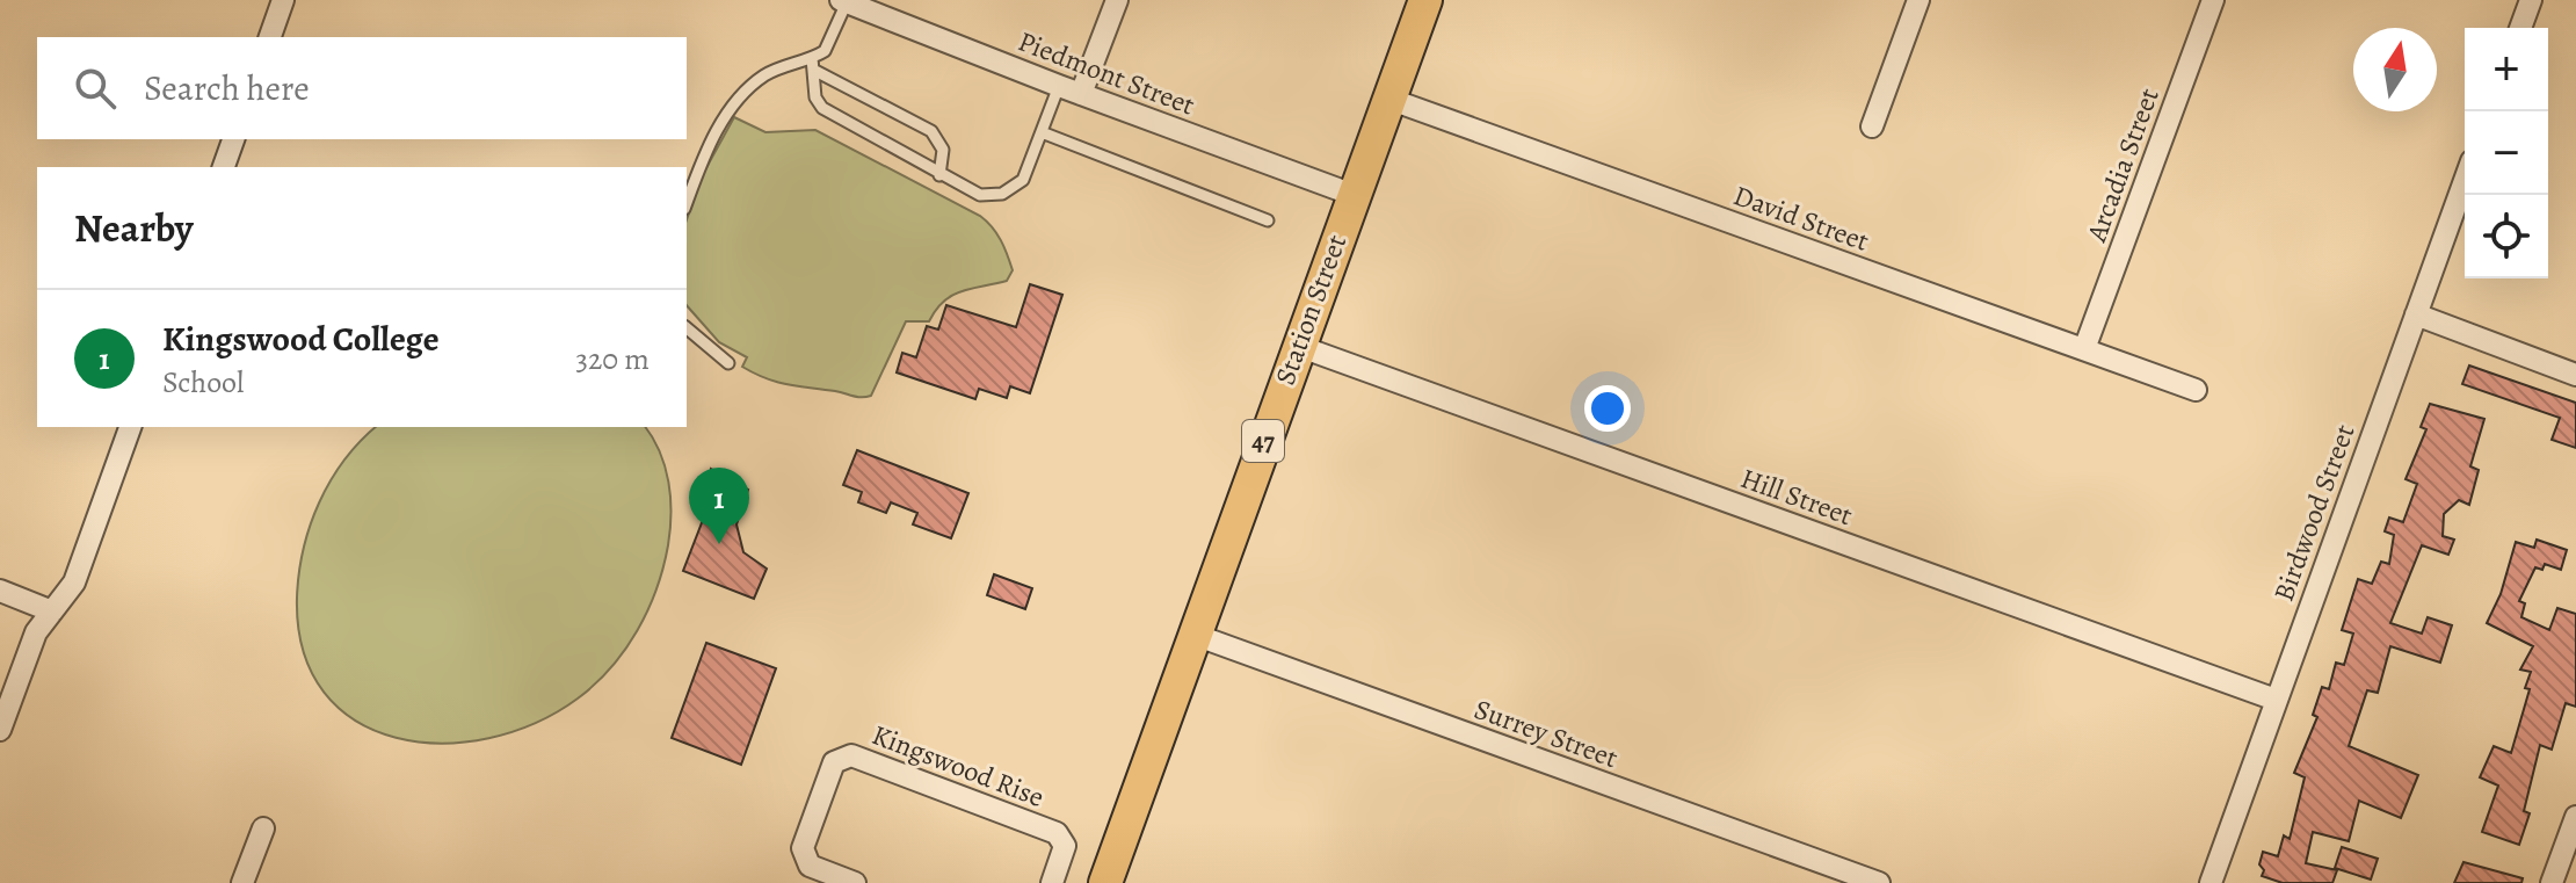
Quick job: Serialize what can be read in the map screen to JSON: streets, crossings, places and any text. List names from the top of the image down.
{
  "streets": {
    "main road": ["Station Street", "47"],
    "street": [
      "Piedmont Street",
      "Arcadia Street",
      "David Street",
      "Hill Street",
      "Birdwood Street",
      "Surrey Street",
      "Kingswood Rise"
    ]
  },
  "crossings": [
    ["Piedmont Street", "Station Street"],
    ["Arcadia Street", "David Street"],
    ["David Street", "Station Street"],
    ["Station Street", "Hill Street"],
    ["Station Street", "Surrey Street"],
    ["Hill Street", "Birdwood Street"]
  ],
  "north": "top",
  "page": {
    "map_buttons": ["+", "−"],
    "search": "Search here",
    "heading": "Nearby",
    "list": [
      {
        "mark": "1",
        "name": "Kingswood College",
        "note": "School",
        "value": "320 m"
      }
    ],
    "pins": "1"
  }
}
